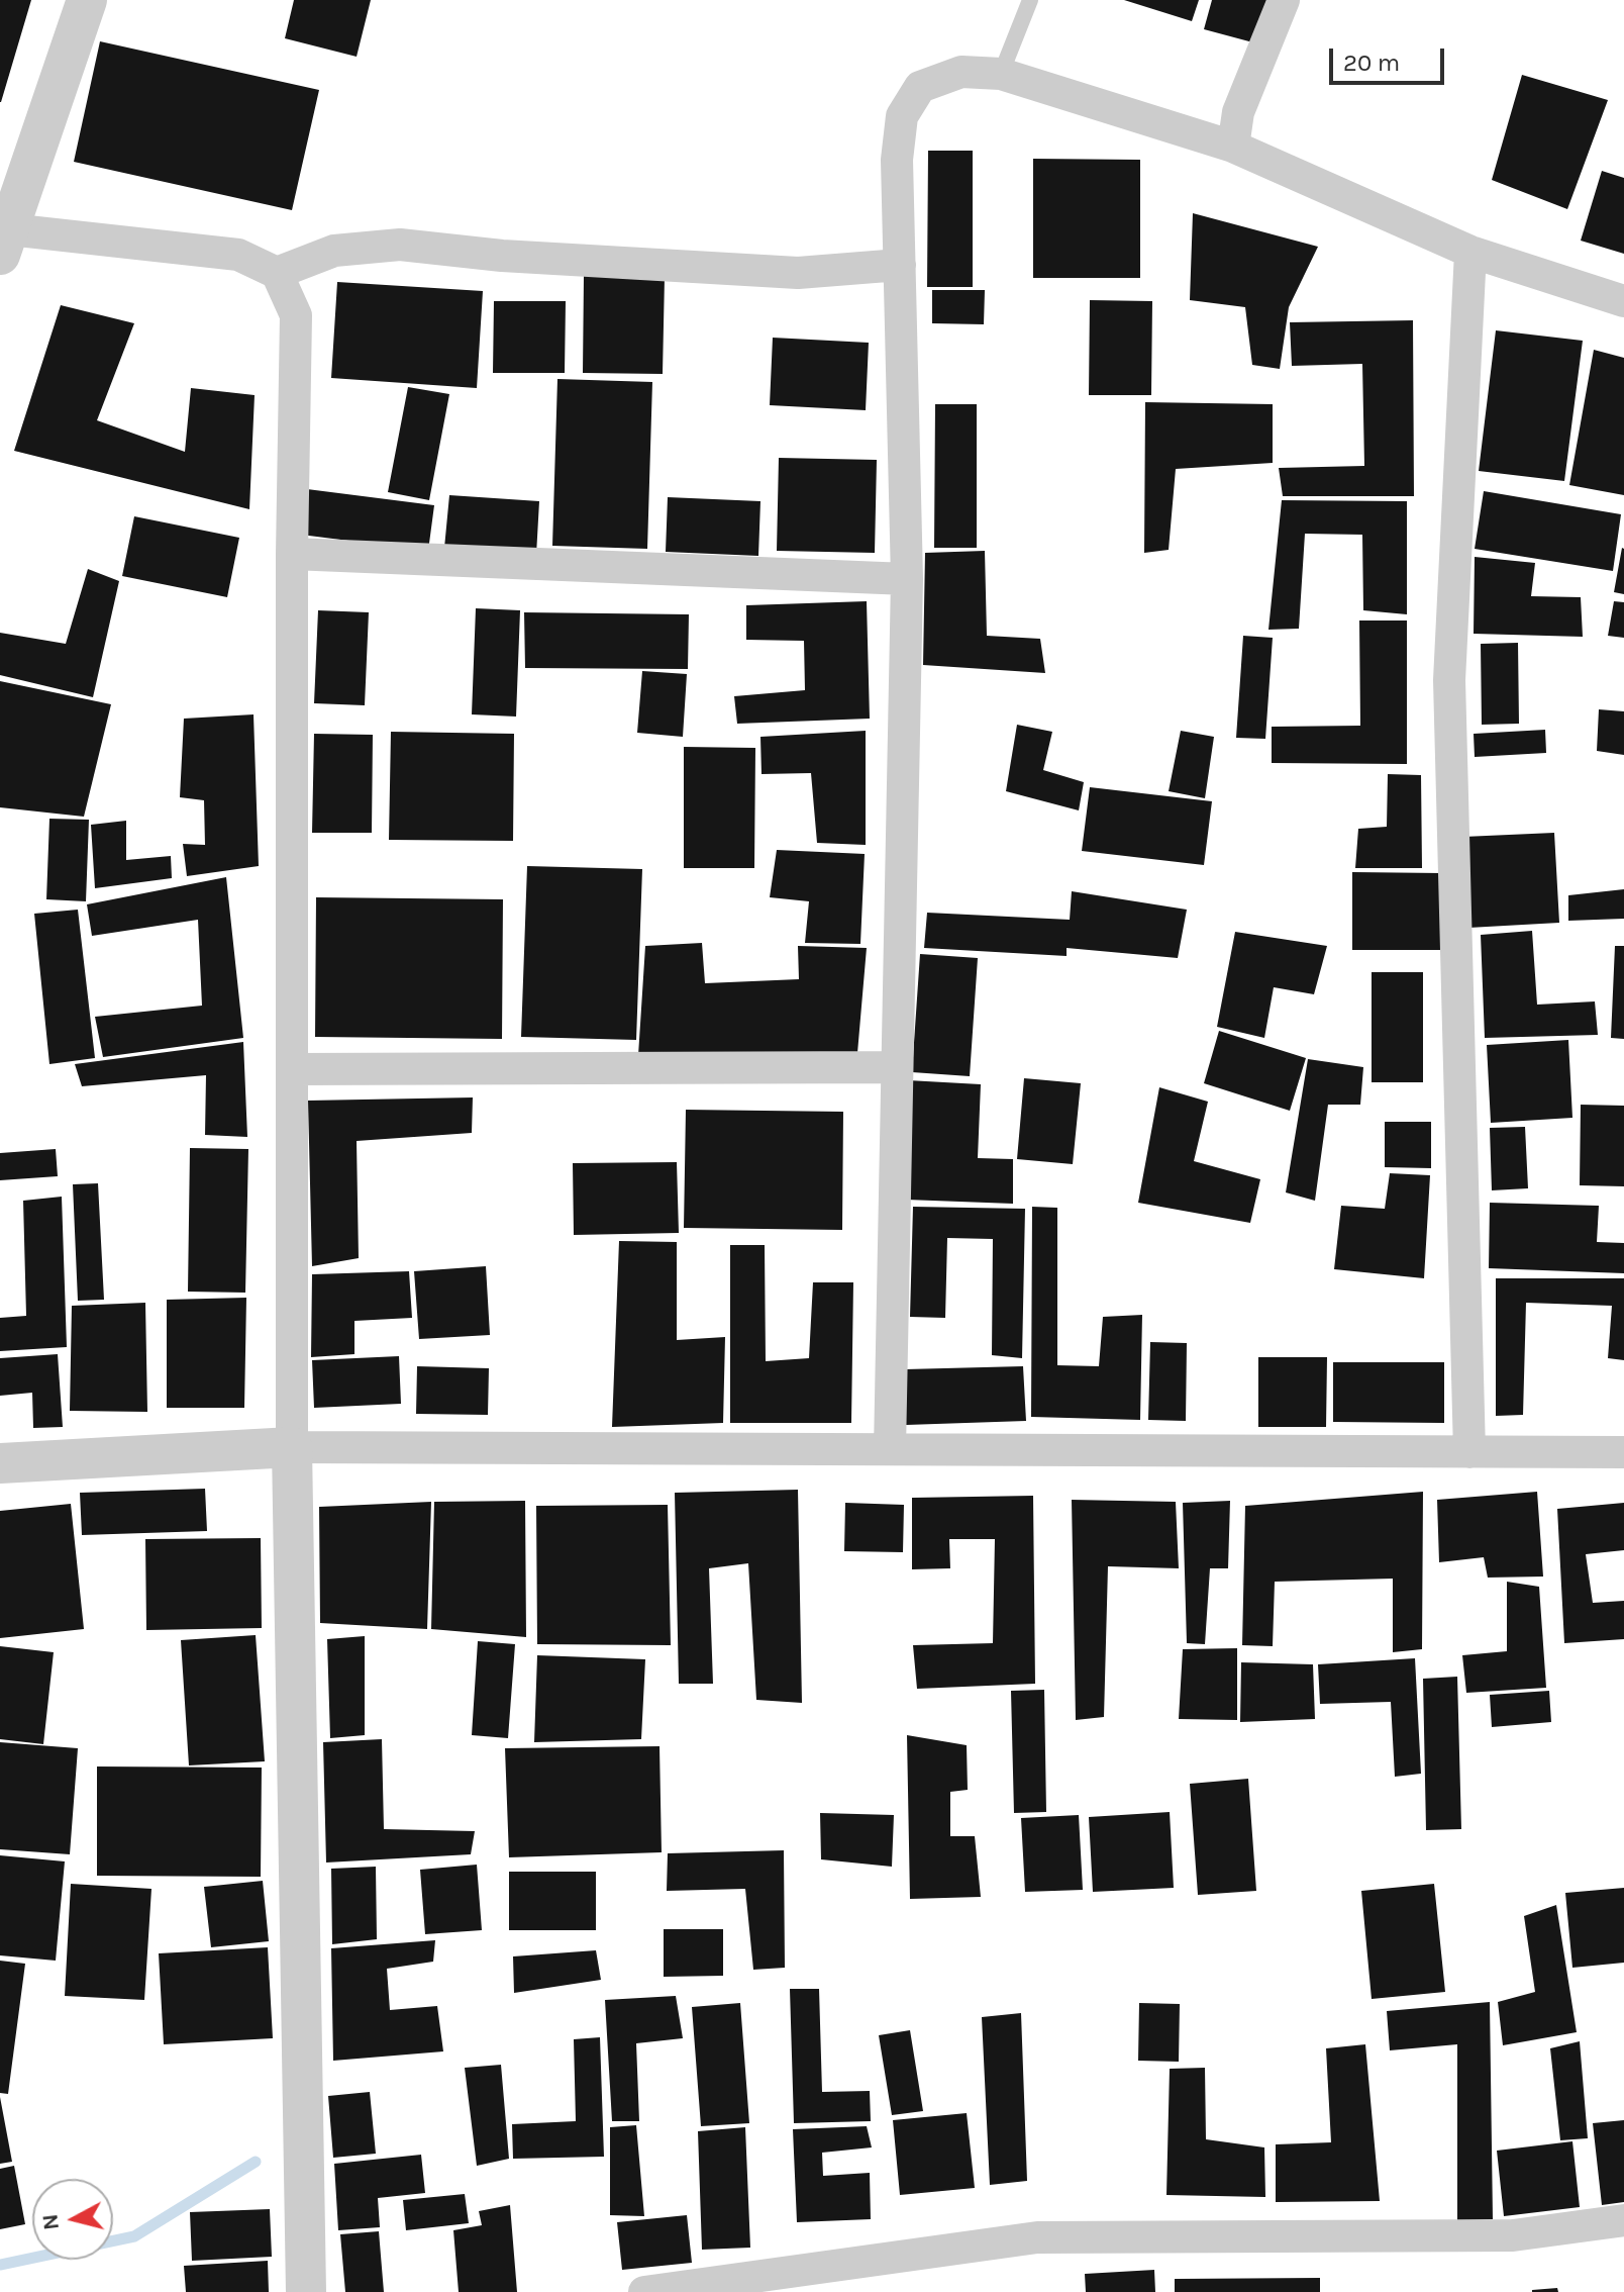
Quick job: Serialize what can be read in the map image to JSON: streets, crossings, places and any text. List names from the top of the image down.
{
  "scale_bar": "20 m",
  "north": "left"
}
